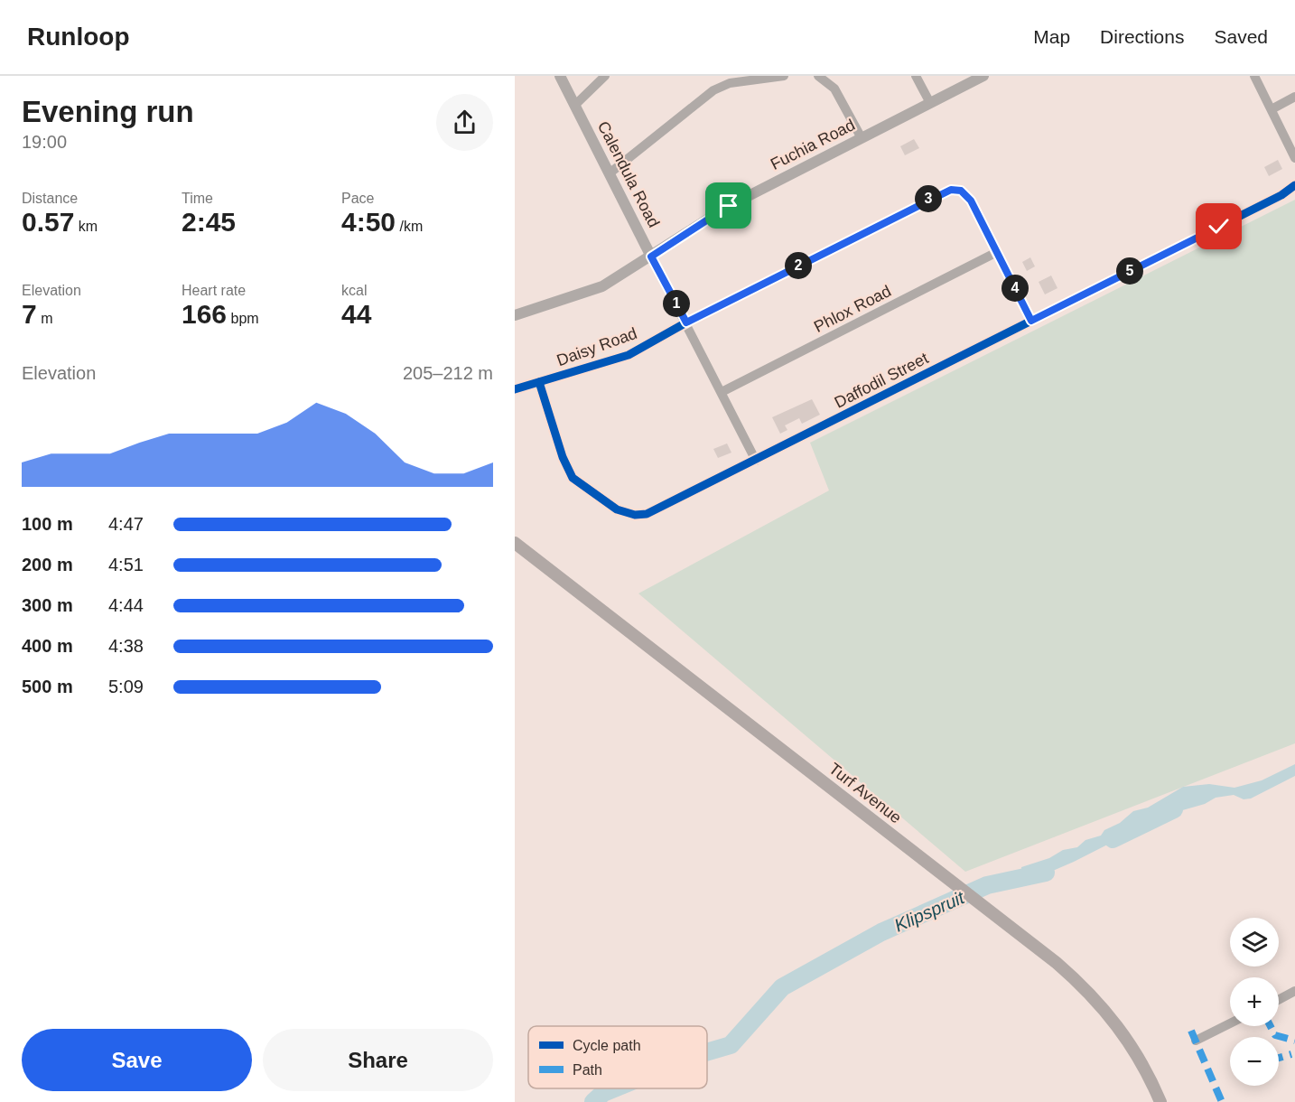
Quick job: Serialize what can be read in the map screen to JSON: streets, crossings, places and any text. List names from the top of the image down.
{
  "streets": {
    "main road": ["Turf Avenue"],
    "street": [
      "Fuchia Road",
      "Calendula Road",
      "Phlox Road",
      "Daisy Road",
      "Daffodil Street"
    ]
  },
  "crossings": [
    ["Fuchia Road", "Calendula Road"],
    ["Calendula Road", "Phlox Road"],
    ["Calendula Road", "Daisy Road"],
    ["Calendula Road", "Daffodil Street"],
    ["Phlox Road", "Daisy Road"],
    ["Daisy Road", "Daffodil Street"]
  ],
  "water": ["Klipspruit"],
  "legend": ["Cycle path", "Path"],
  "page": {
    "header": "Runloop",
    "nav": ["Map", "Directions", "Saved"],
    "heading": ["Evening run", "19:00"],
    "stats": [
      ["Distance", "0.57 km"],
      ["Time", "2:45"],
      ["Pace", "4:50 /km"],
      ["Elevation", "7 m"],
      ["Heart rate", "166 bpm"],
      ["kcal", "44"]
    ],
    "pins": [
      "3",
      "2",
      "5",
      "4",
      "1"
    ],
    "chart": ["Elevation", "205–212 m"],
    "list": [
      {
        "name": "100 m",
        "note": "4:47"
      },
      {
        "name": "200 m",
        "note": "4:51"
      },
      {
        "name": "300 m",
        "note": "4:44"
      },
      {
        "name": "400 m",
        "note": "4:38"
      },
      {
        "name": "500 m",
        "note": "5:09"
      }
    ],
    "map_buttons": ["+", "−"],
    "buttons": ["Save", "Share"]
  }
}
